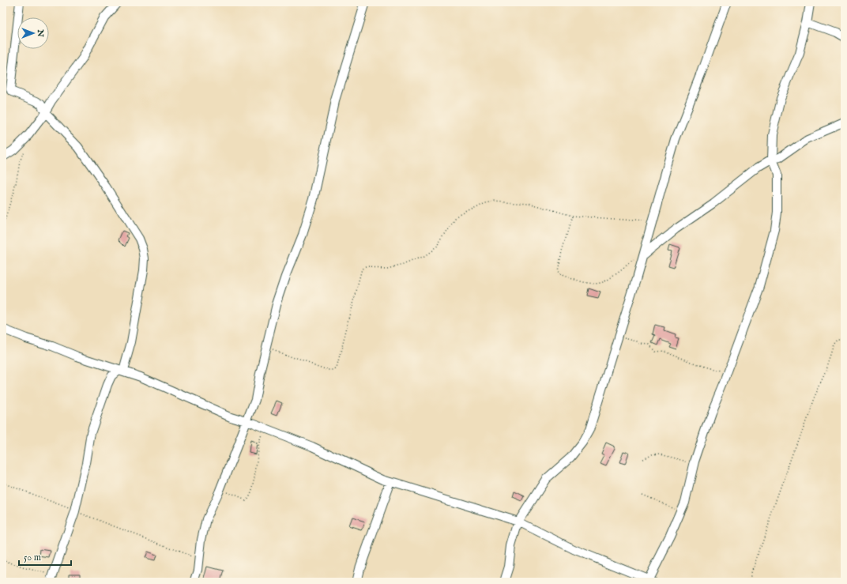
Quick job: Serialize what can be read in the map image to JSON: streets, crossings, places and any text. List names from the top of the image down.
{
  "scale_bar": "50 m",
  "north": "right"
}
